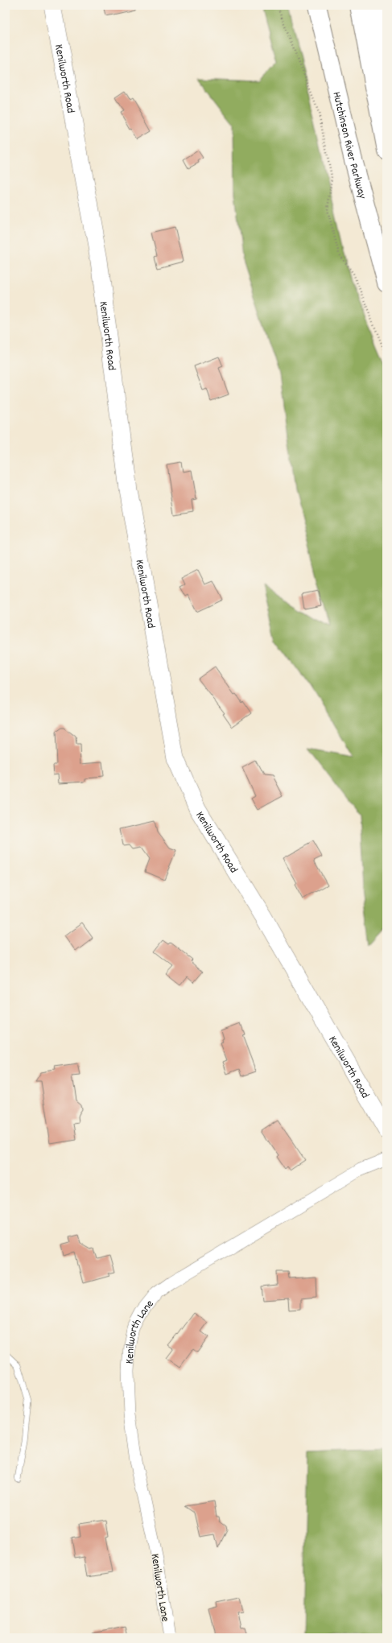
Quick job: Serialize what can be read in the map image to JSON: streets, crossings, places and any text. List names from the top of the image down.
{
  "streets": {
    "highway": ["Hutchinson River Parkway"],
    "street": ["Kenilworth Road", "Kenilworth Lane"]
  }
}
